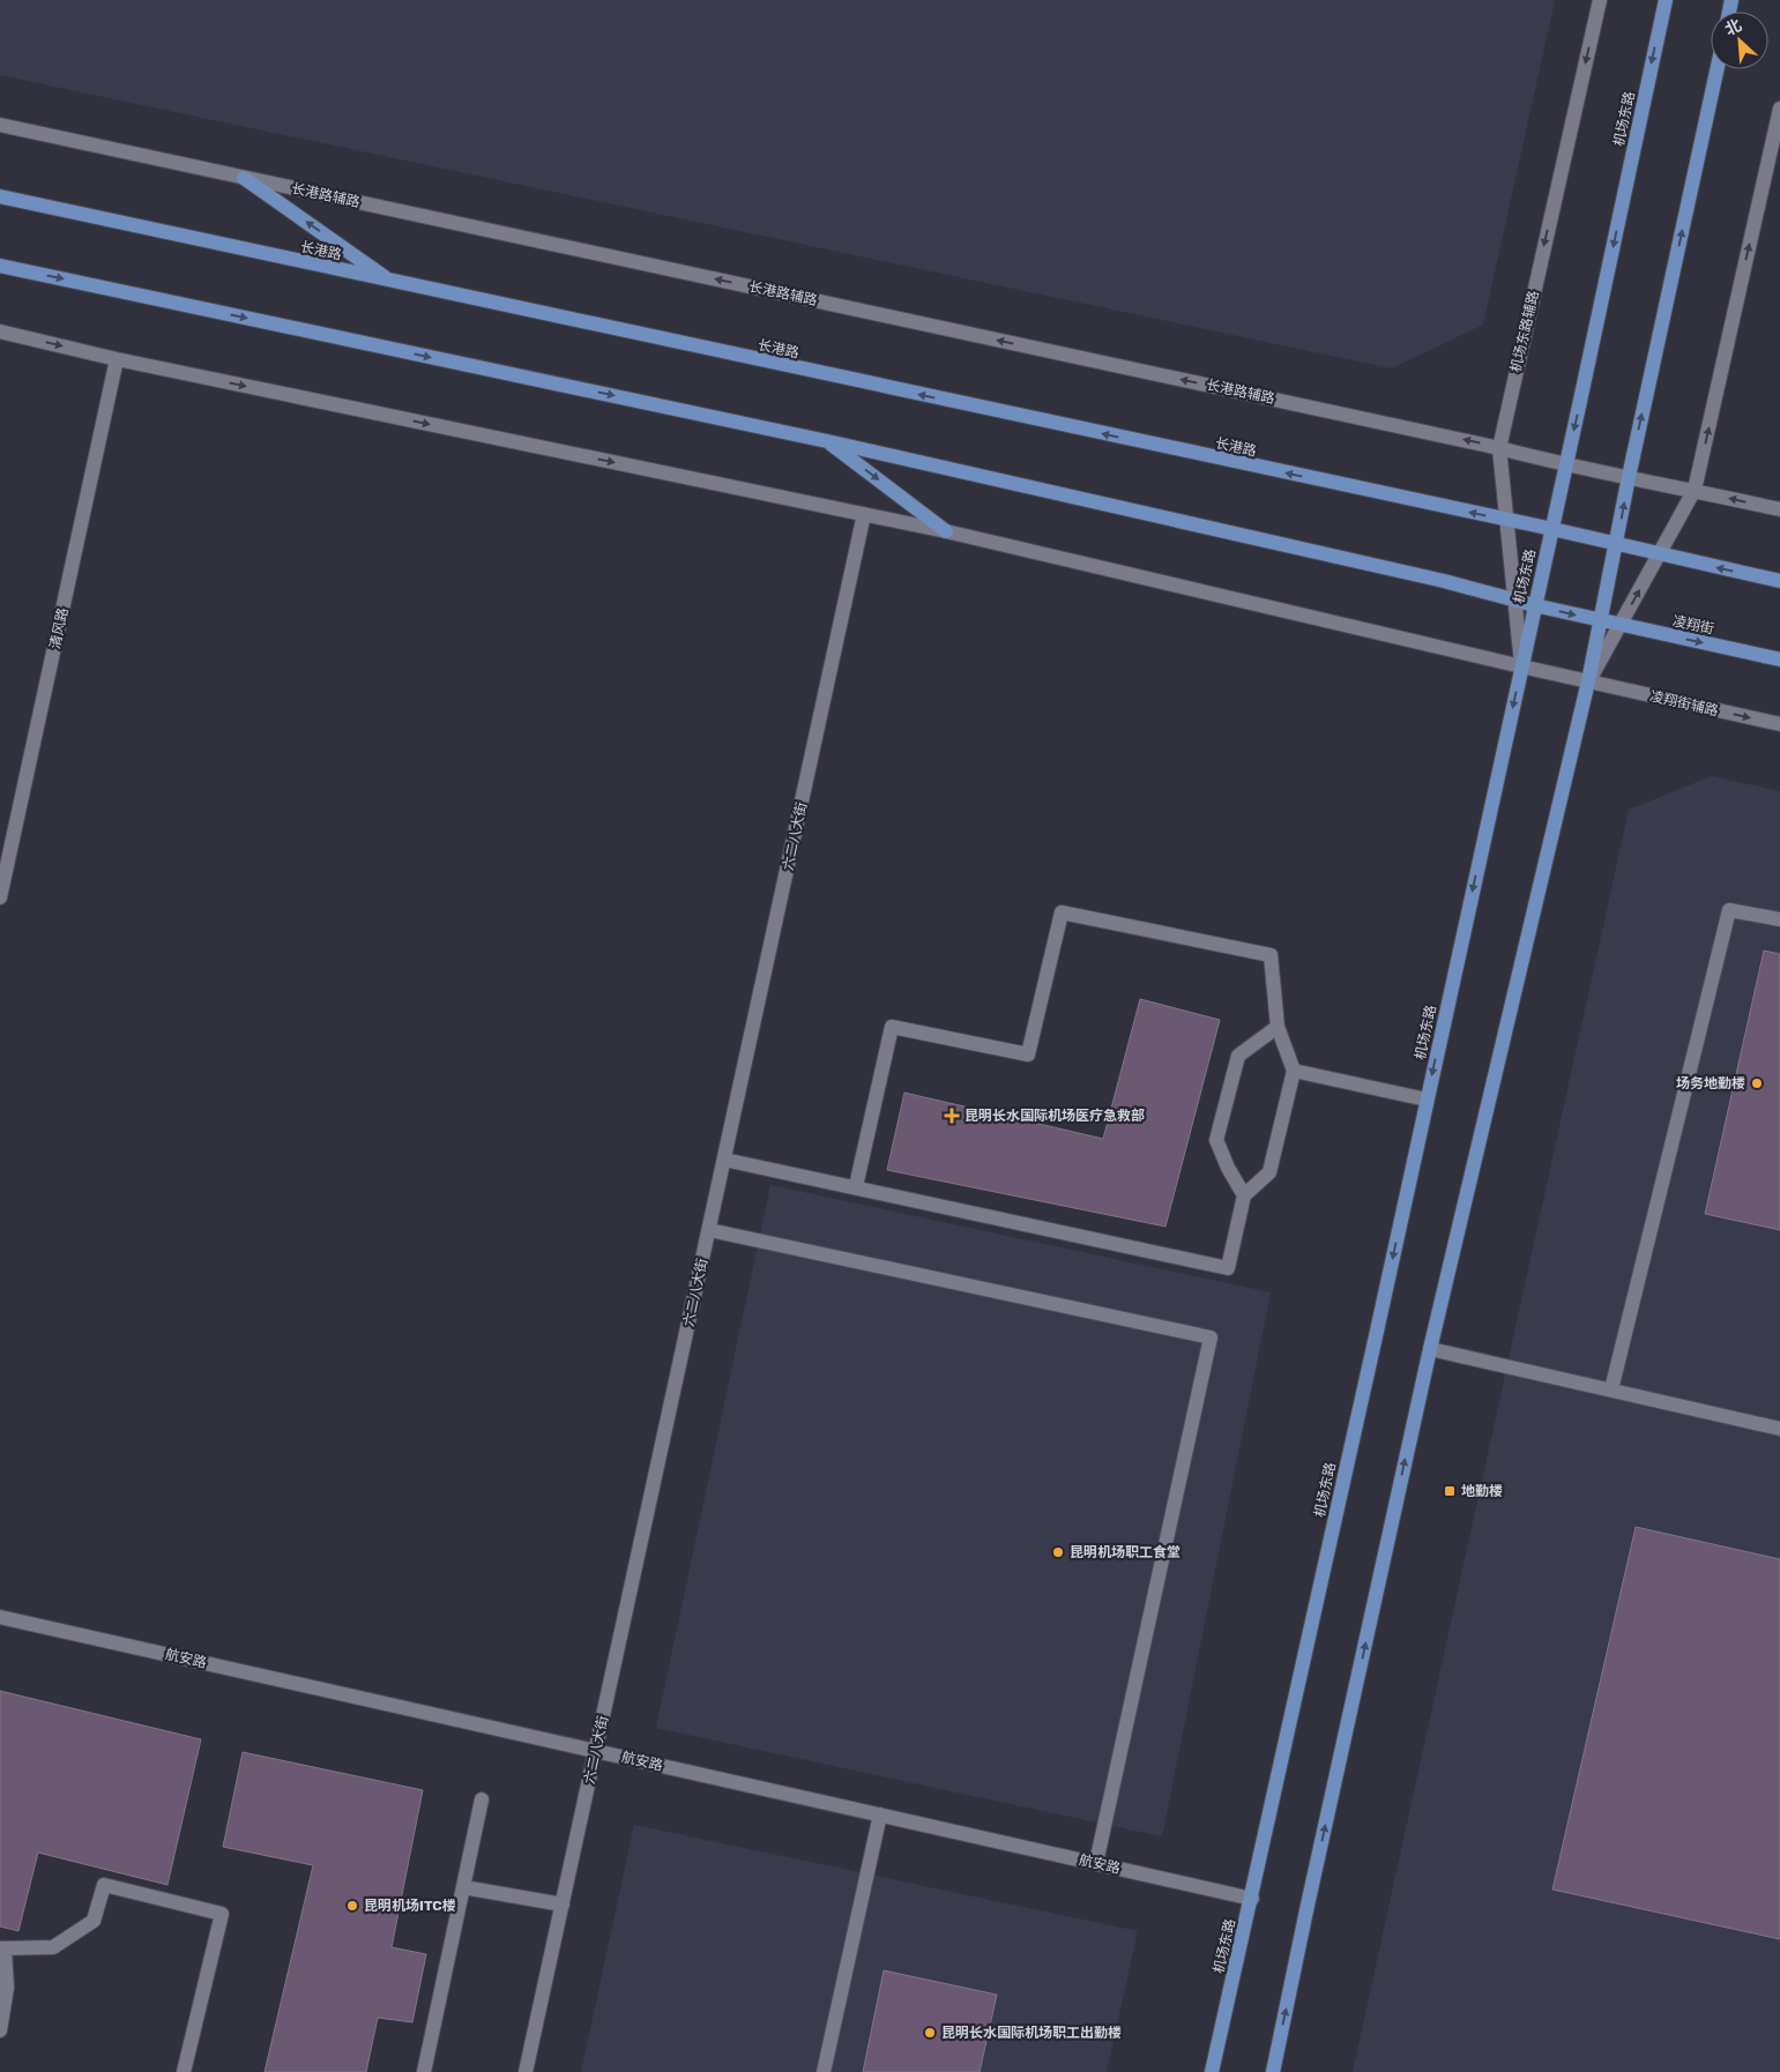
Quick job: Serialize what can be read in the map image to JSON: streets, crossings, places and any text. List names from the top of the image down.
{
  "streets": {
    "main road": ["机场东路", "长港路", "凌翔街"],
    "street": [
      "长港路辅路",
      "机场东路辅路",
      "清风路",
      "凌翔街辅路",
      "六二八大街",
      "航安路"
    ]
  },
  "crossings": [
    ["机场东路", "长港路辅路"],
    ["机场东路", "长港路"],
    ["机场东路", "机场东路辅路"],
    ["机场东路", "凌翔街"],
    ["机场东路", "凌翔街辅路"],
    ["机场东路", "航安路"],
    ["长港路辅路", "机场东路辅路"],
    ["长港路", "机场东路辅路"],
    ["机场东路辅路", "凌翔街辅路"],
    ["六二八大街", "航安路"]
  ],
  "one_way": ["长港路辅路", "机场东路辅路", "凌翔街辅路"],
  "places": {
    "other": [
      "场务地勤楼",
      "昆明机场职工食堂",
      "昆明机场ITC楼",
      "昆明长水国际机场职工出勤楼"
    ],
    "health": ["昆明长水国际机场医疗急救部"],
    "transit": ["地勤楼"]
  },
  "north": "top left"
}
